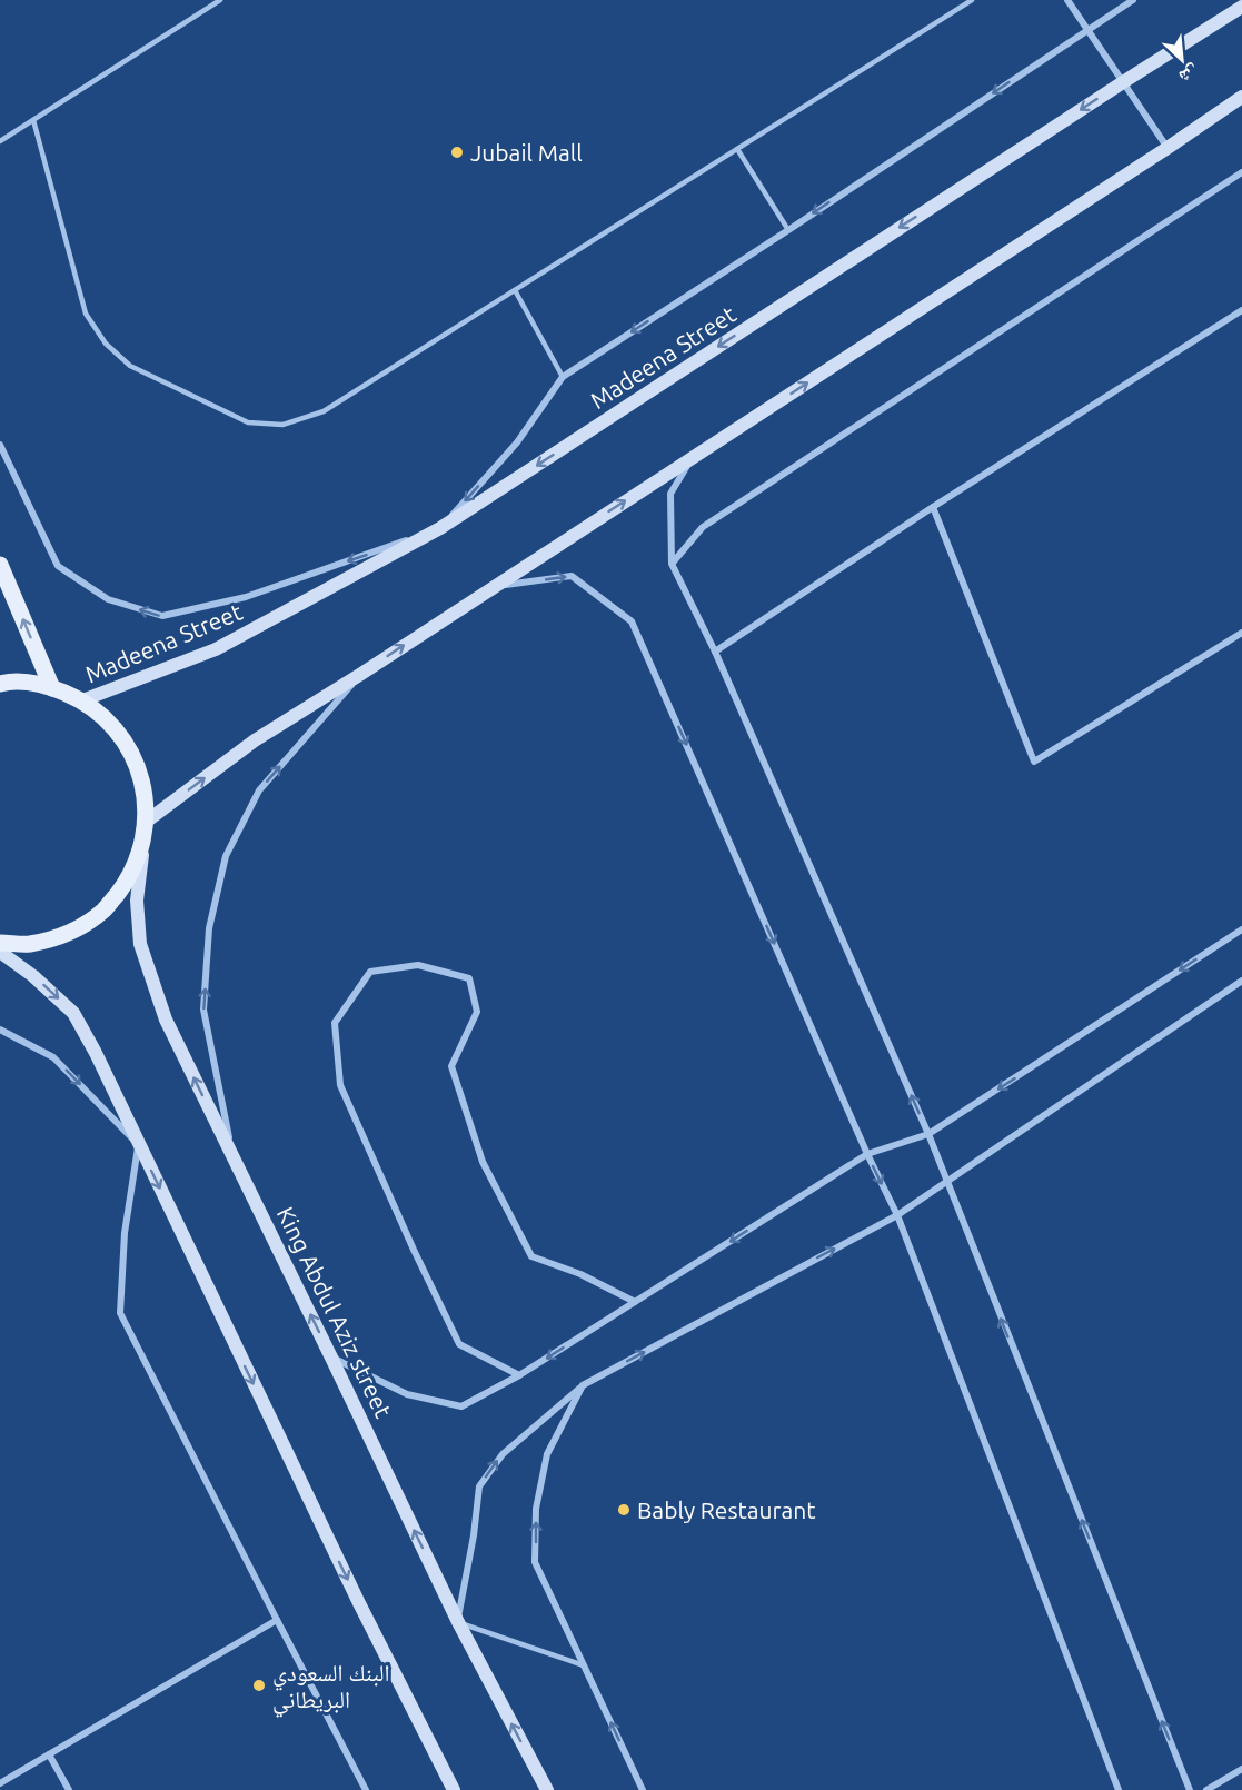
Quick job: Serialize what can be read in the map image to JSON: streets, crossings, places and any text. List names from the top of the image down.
{
  "streets": {
    "main road": ["Madeena Street", "King Abdul Aziz street"]
  },
  "places": ["Jubail Mall", "Bably Restaurant", "البنك السعودي البريطاني"],
  "north": "bottom right"
}
